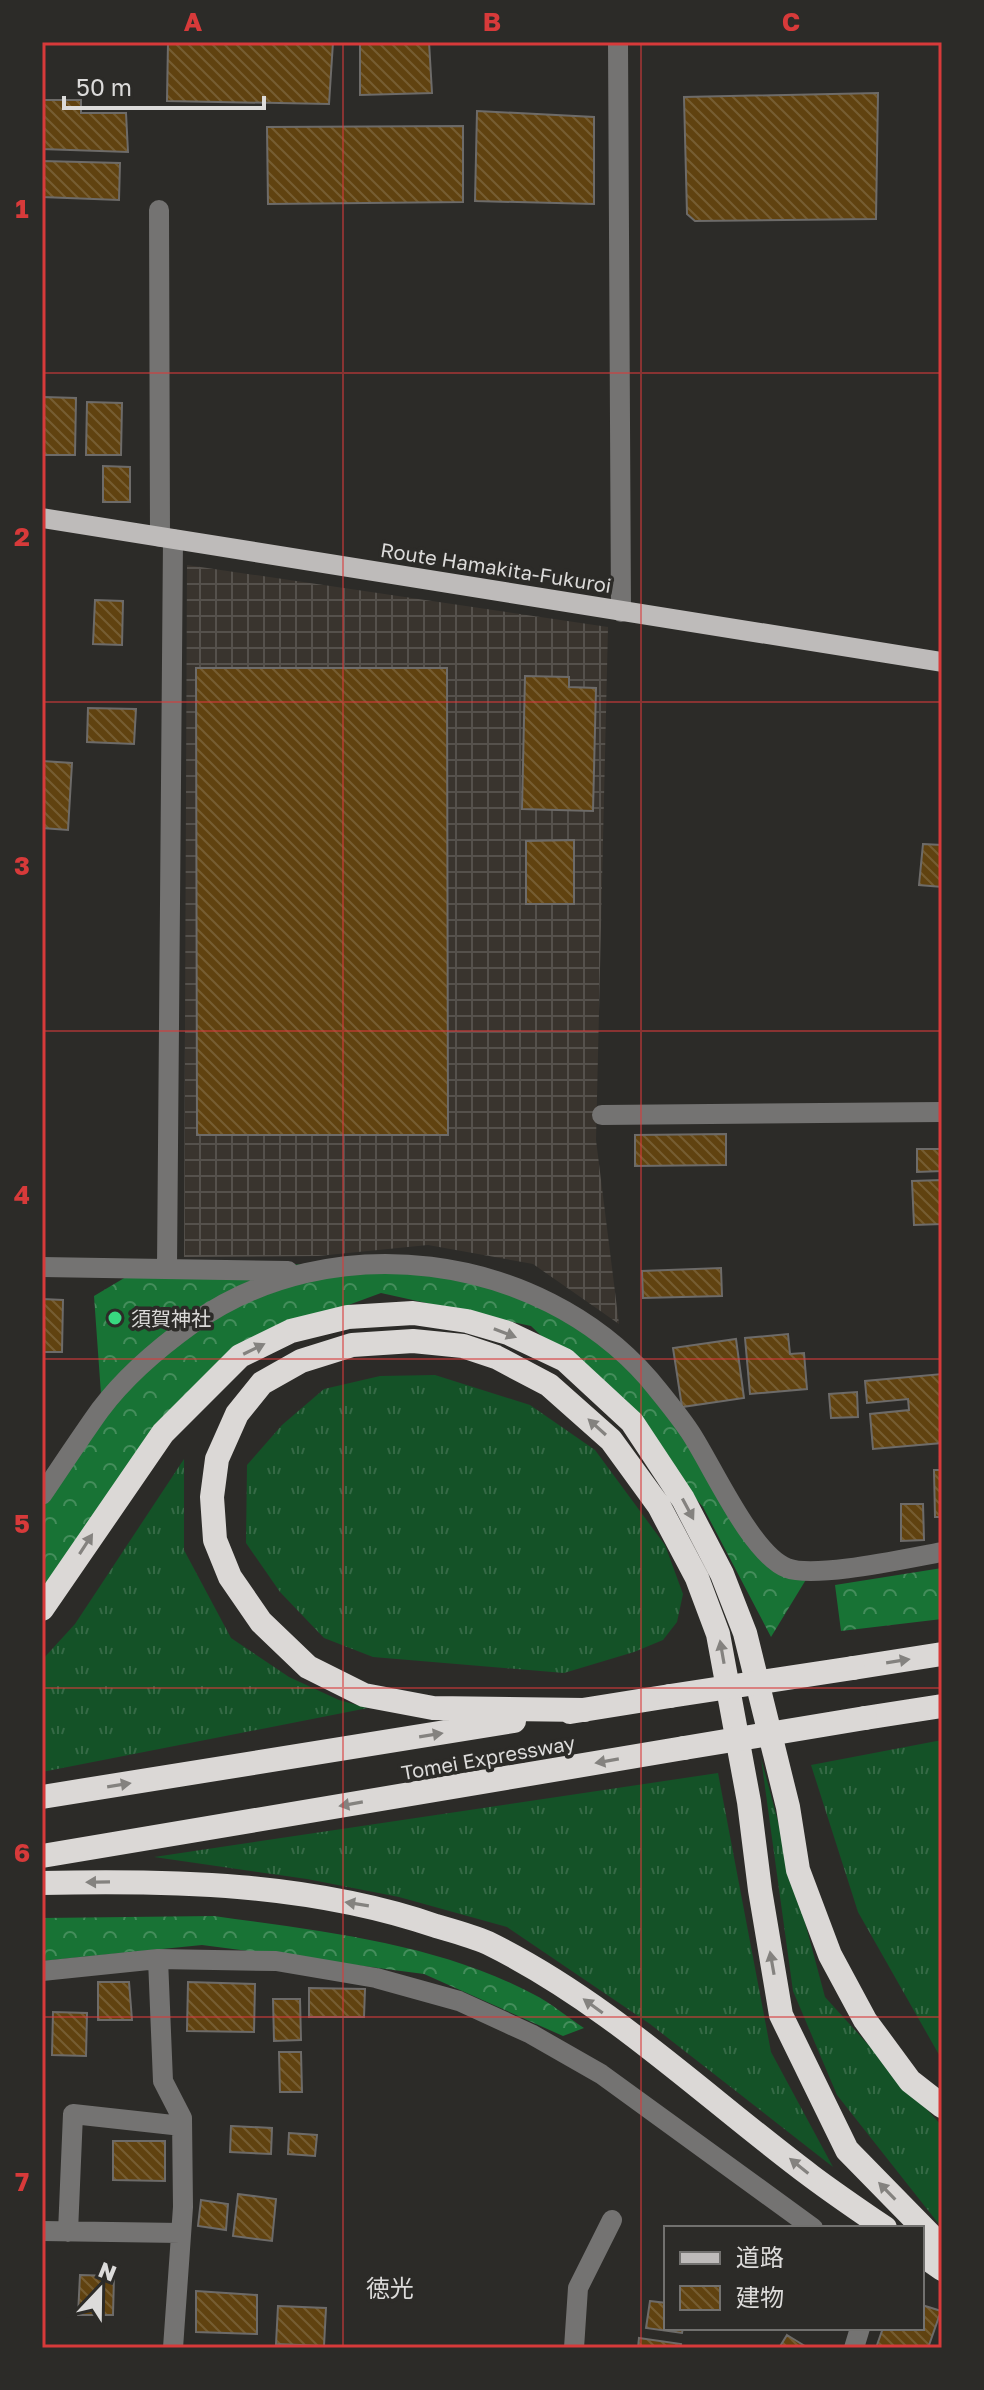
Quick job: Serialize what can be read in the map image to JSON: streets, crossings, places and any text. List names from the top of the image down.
{
  "streets": {
    "highway": ["Tomei Expressway"],
    "main road": ["Route Hamakita-Fukuroi"]
  },
  "districts": ["徳光"],
  "places": ["須賀神社"],
  "legend": ["道路", "建物"],
  "scale_bar": "50 m",
  "north": "top",
  "grid": {
    "columns": ["A", "B", "C"],
    "rows": [
      "1",
      "2",
      "3",
      "4",
      "5",
      "6",
      "7"
    ]
  }
}
